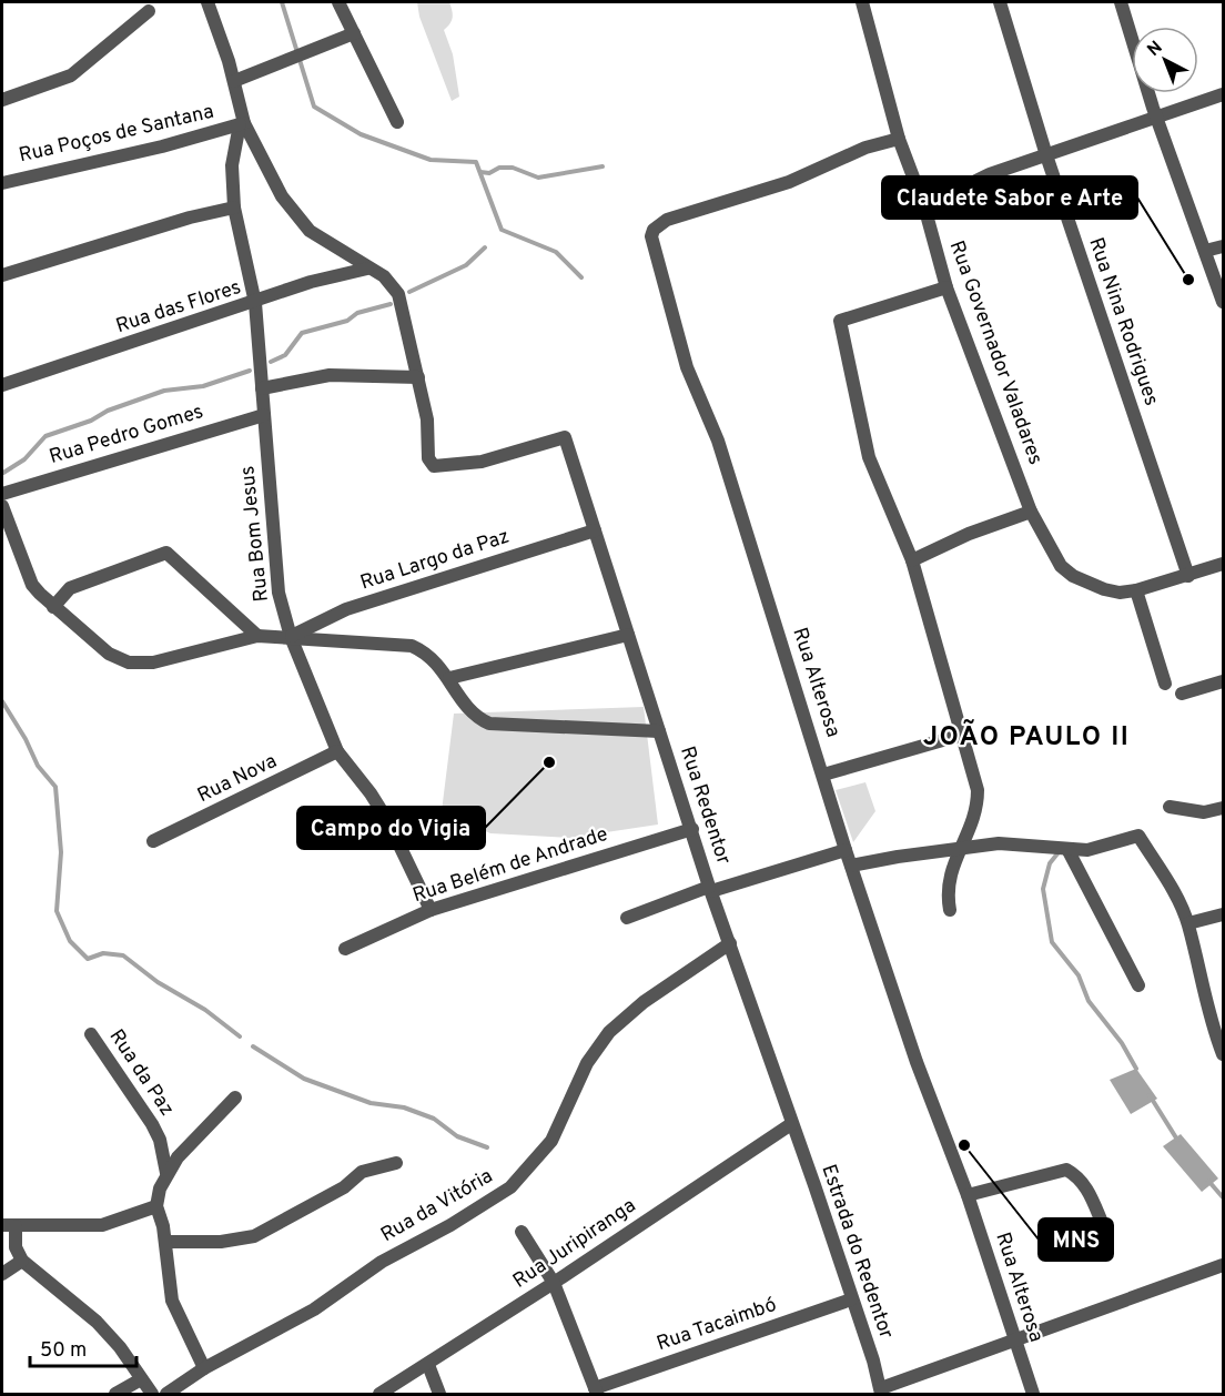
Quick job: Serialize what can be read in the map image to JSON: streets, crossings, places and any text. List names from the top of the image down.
{
  "streets": {
    "street": [
      "Rua Poços de Santana",
      "Rua das Flores",
      "Rua Nina Rodrigues",
      "Rua Governador Valadares",
      "Rua Pedro Gomes",
      "Rua Bom Jesus",
      "Rua Largo da Paz",
      "Rua Alterosa",
      "Rua Nova",
      "Rua Redentor",
      "Rua Belém de Andrade",
      "Rua da Paz",
      "Rua da Vitória",
      "Rua Juripiranga",
      "Estrada do Redentor",
      "Rua Tacaimbó"
    ]
  },
  "crossings": [
    ["Rua Poços de Santana", "Rua Bom Jesus"],
    ["Rua das Flores", "Rua Bom Jesus"],
    ["Rua Governador Valadares", "Rua Alterosa"],
    ["Rua Pedro Gomes", "Rua Bom Jesus"],
    ["Rua Bom Jesus", "Rua Largo da Paz"],
    ["Rua Bom Jesus", "Rua Nova"],
    ["Rua Bom Jesus", "Rua Belém de Andrade"],
    ["Rua Largo da Paz", "Rua Redentor"],
    ["Rua Redentor", "Rua Belém de Andrade"],
    ["Rua Redentor", "Rua da Vitória"],
    ["Rua Redentor", "Rua Juripiranga"],
    ["Rua Redentor", "Estrada do Redentor"],
    ["Rua Juripiranga", "Estrada do Redentor"],
    ["Estrada do Redentor", "Rua Tacaimbó"]
  ],
  "districts": ["JOÃO PAULO II"],
  "places": ["Claudete Sabor e Arte", "Campo do Vigia", "MNS"],
  "scale_bar": "50 m",
  "north": "top left"
}
